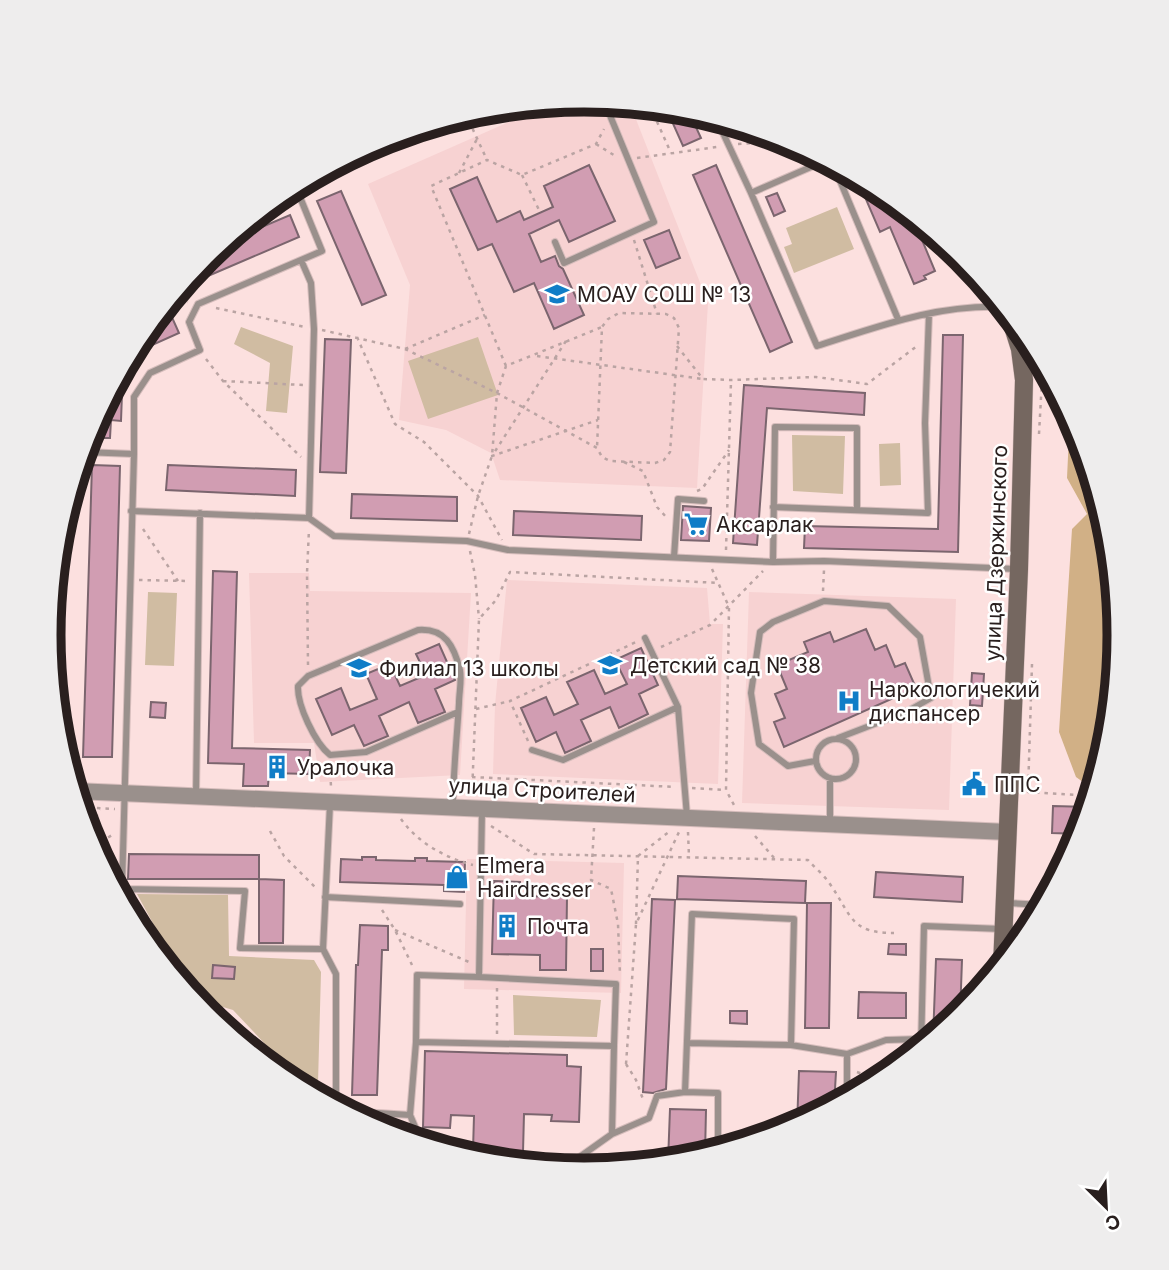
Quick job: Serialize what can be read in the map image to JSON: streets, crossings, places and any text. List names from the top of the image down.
{
  "streets": {
    "main road": ["улица Дзержинского"],
    "street": ["улица Строителей"]
  },
  "crossings": [
    ["улица Дзержинского", "улица Строителей"]
  ],
  "places": {
    "school or university": ["МОАУ СОШ № 13", "Детский сад № 38", "Филиал 13 школы"],
    "supermarket": ["Аксарлак"],
    "hospital": ["Наркологичекий диспансер"],
    "building": ["Уралочка", "Почта"],
    "public building": ["ППС"],
    "shop": ["Elmera Hairdresser"]
  },
  "north": "bottom right"
}
